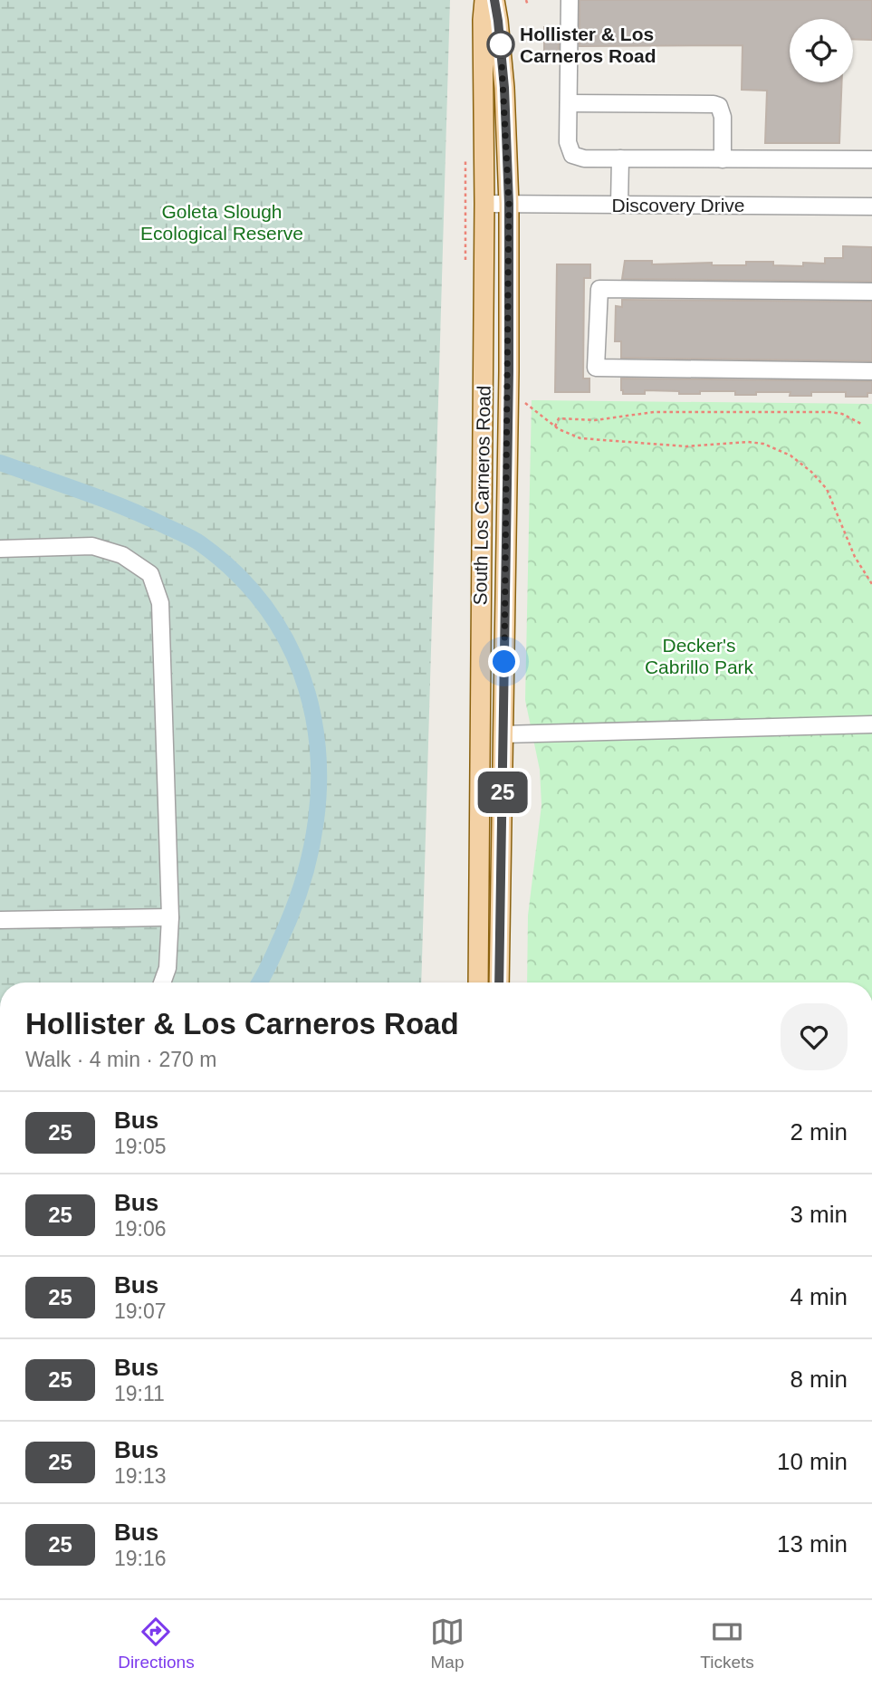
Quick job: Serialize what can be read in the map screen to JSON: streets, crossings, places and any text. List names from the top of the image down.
{
  "streets": {
    "main road": ["South Los Carneros Road"],
    "street": ["Discovery Drive"]
  },
  "crossings": [
    ["Discovery Drive", "South Los Carneros Road"]
  ],
  "parks": ["Goleta Slough Ecological Reserve", "Decker's Cabrillo Park"],
  "places": ["Hollister & Los Carneros Road"],
  "lines": ["bus line 25"],
  "page": {
    "on_map": "25",
    "heading": ["Hollister & Los Carneros Road", "Walk · 4 min · 270 m"],
    "list": [
      {
        "mark": "25",
        "name": "Bus",
        "note": "19:05",
        "value": "2 min"
      },
      {
        "mark": "25",
        "name": "Bus",
        "note": "19:06",
        "value": "3 min"
      },
      {
        "mark": "25",
        "name": "Bus",
        "note": "19:07",
        "value": "4 min"
      },
      {
        "mark": "25",
        "name": "Bus",
        "note": "19:11",
        "value": "8 min"
      },
      {
        "mark": "25",
        "name": "Bus",
        "note": "19:13",
        "value": "10 min"
      },
      {
        "mark": "25",
        "name": "Bus",
        "note": "19:16",
        "value": "13 min"
      }
    ],
    "tabs": ["Directions", "Map", "Tickets"]
  }
}
